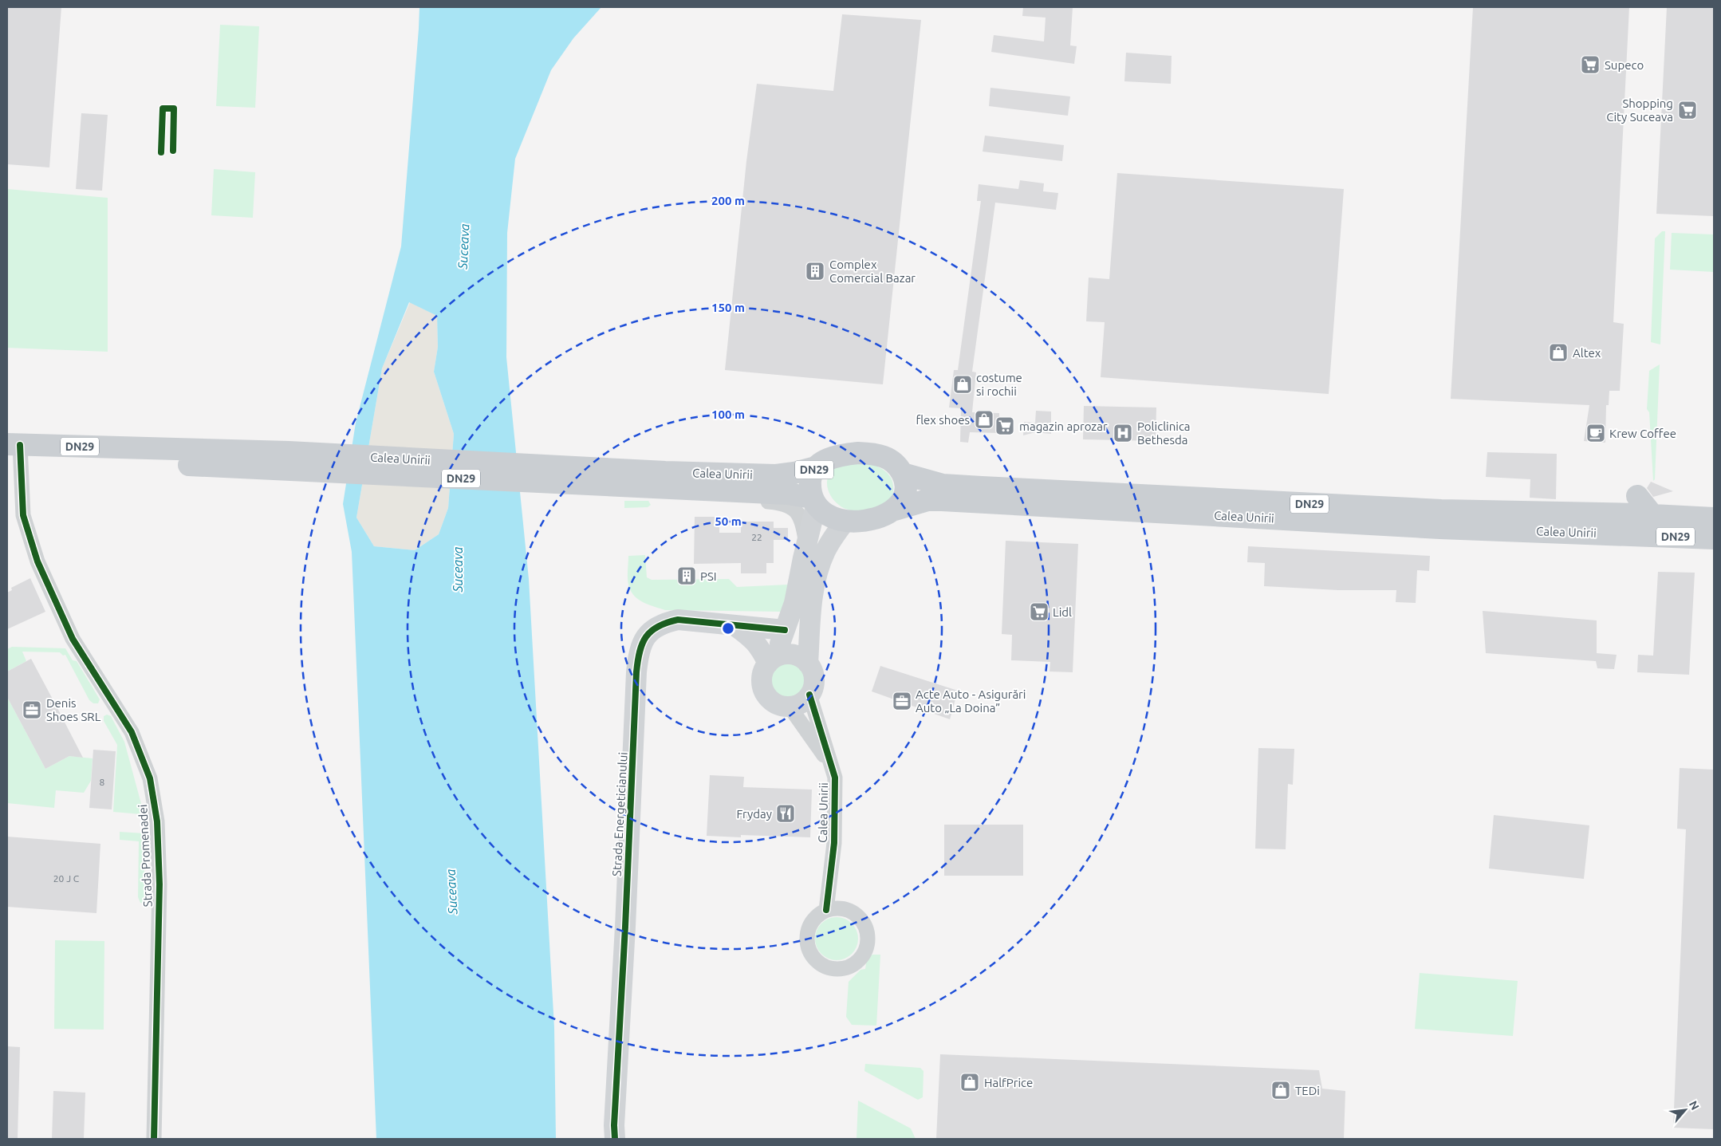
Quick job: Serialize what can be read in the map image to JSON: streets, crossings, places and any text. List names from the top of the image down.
{
  "streets": {
    "main road": ["DN29", "Calea Unirii"],
    "street": ["Strada Energeticianului", "Strada Promenadei"]
  },
  "crossings": [
    ["DN29", "Calea Unirii"],
    ["Calea Unirii", "Strada Energeticianului"],
    ["Calea Unirii", "Strada Promenadei"]
  ],
  "water": ["Suceava"],
  "places": {
    "supermarket": [
      "Supeco",
      "Shopping City Suceava",
      "magazin aprozar",
      "Lidl"
    ],
    "building": ["Complex Comercial Bazar", "PSI"],
    "shop": [
      "Altex",
      "costume si rochii",
      "flex shoes",
      "HalfPrice",
      "TEDi"
    ],
    "hospital": ["Policlinica Bethesda"],
    "cafe": ["Krew Coffee"],
    "office": ["Acte Auto - Asigurări Auto „La Doina”", "Denis Shoes SRL"],
    "restaurant": ["Fryday"]
  },
  "house_numbers": ["22", "8", "20 J C"],
  "north": "top right",
  "rings": [
    "200 m",
    "150 m",
    "100 m",
    "50 m"
  ]
}
